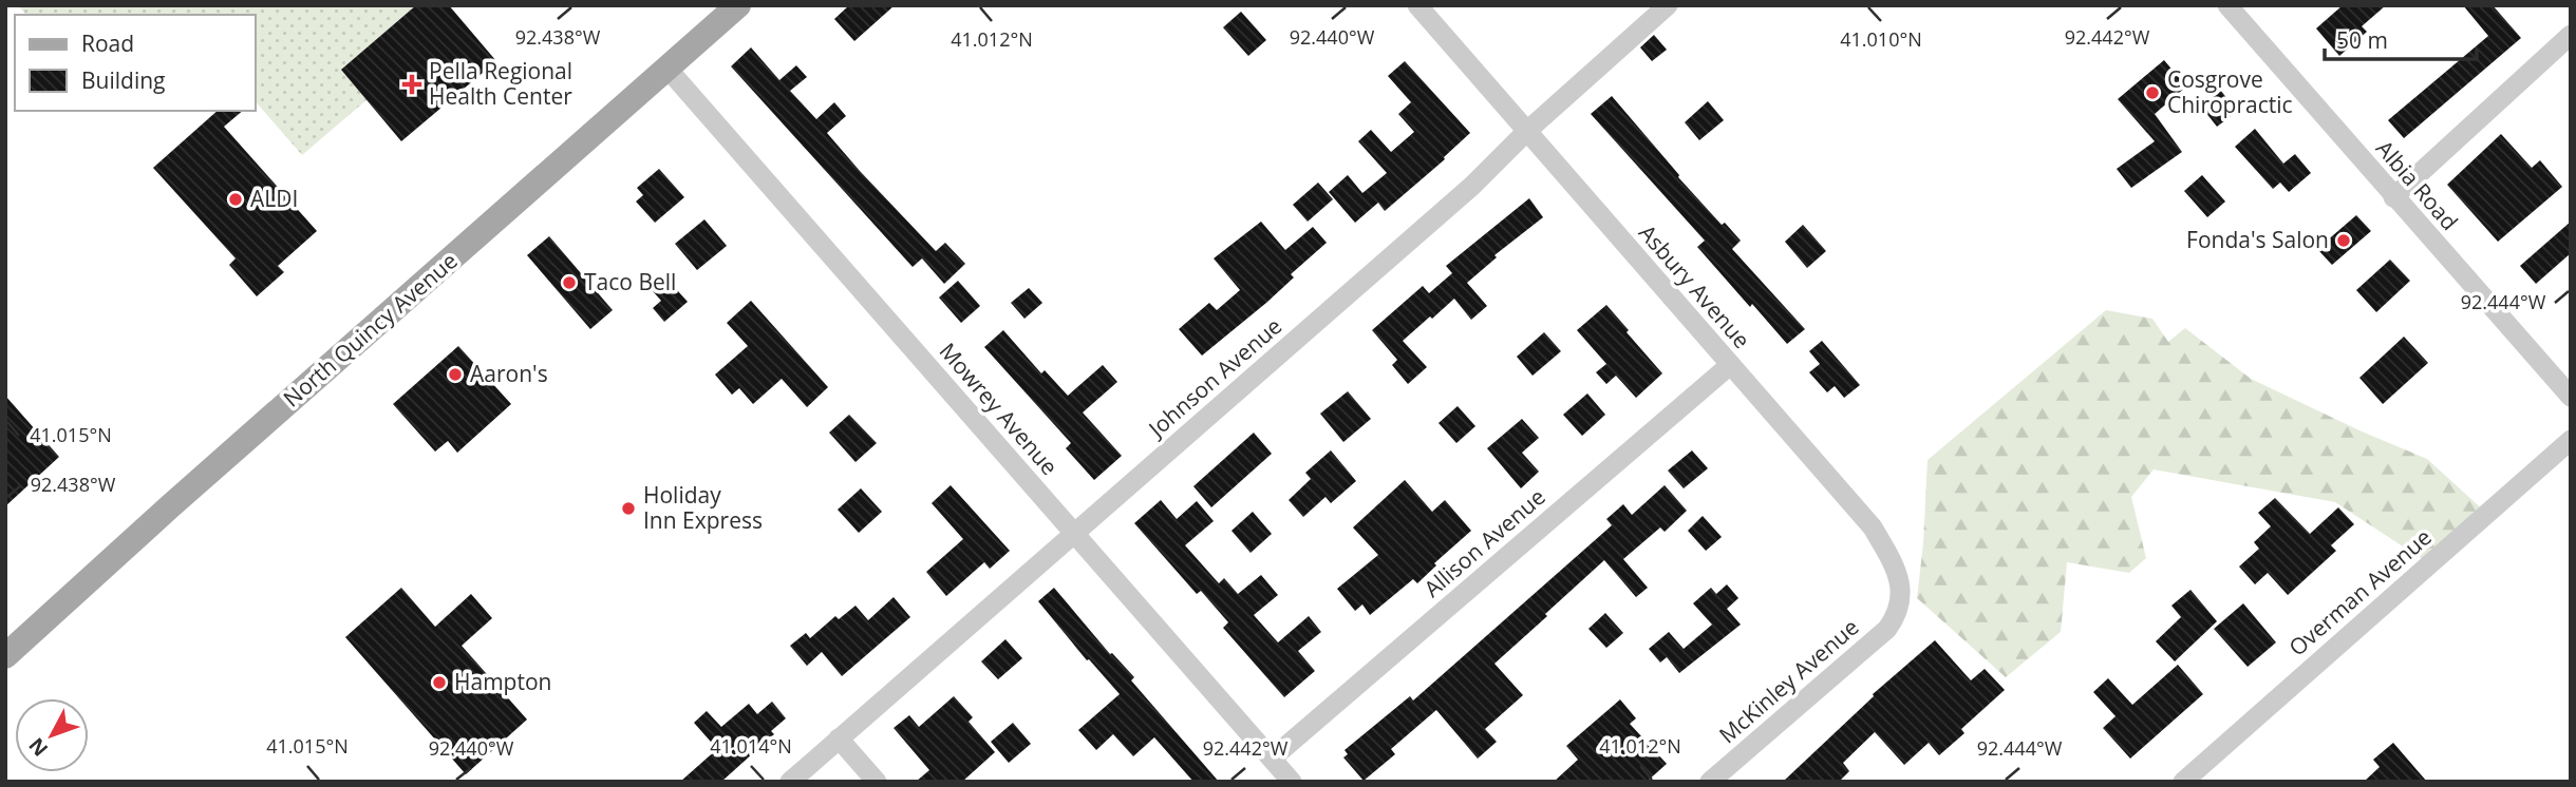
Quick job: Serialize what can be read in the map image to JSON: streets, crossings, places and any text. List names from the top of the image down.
{
  "streets": {
    "main road": ["North Quincy Avenue"],
    "street": [
      "Albia Road",
      "Asbury Avenue",
      "Johnson Avenue",
      "Mowrey Avenue",
      "Allison Avenue",
      "Overman Avenue",
      "McKinley Avenue"
    ]
  },
  "crossings": [
    ["Asbury Avenue", "Johnson Avenue"],
    ["Asbury Avenue", "Allison Avenue"],
    ["Asbury Avenue", "McKinley Avenue"],
    ["North Quincy Avenue", "Mowrey Avenue"],
    ["Johnson Avenue", "Mowrey Avenue"],
    ["Mowrey Avenue", "Allison Avenue"]
  ],
  "places": {
    "health": ["Pella Regional Health Center"],
    "other": [
      "Cosgrove Chiropractic",
      "ALDI",
      "Fonda's Salon",
      "Taco Bell",
      "Aaron's",
      "Holiday Inn Express",
      "Hampton"
    ]
  },
  "legend": ["Road", "Building"],
  "scale_bar": "50 m",
  "north": "bottom left",
  "coordinates": [
    "92.438°W",
    "92.440°W",
    "92.442°W",
    "41.012°N",
    "41.010°N",
    "92.444°W",
    "41.015°N",
    "41.014°N"
  ]
}
